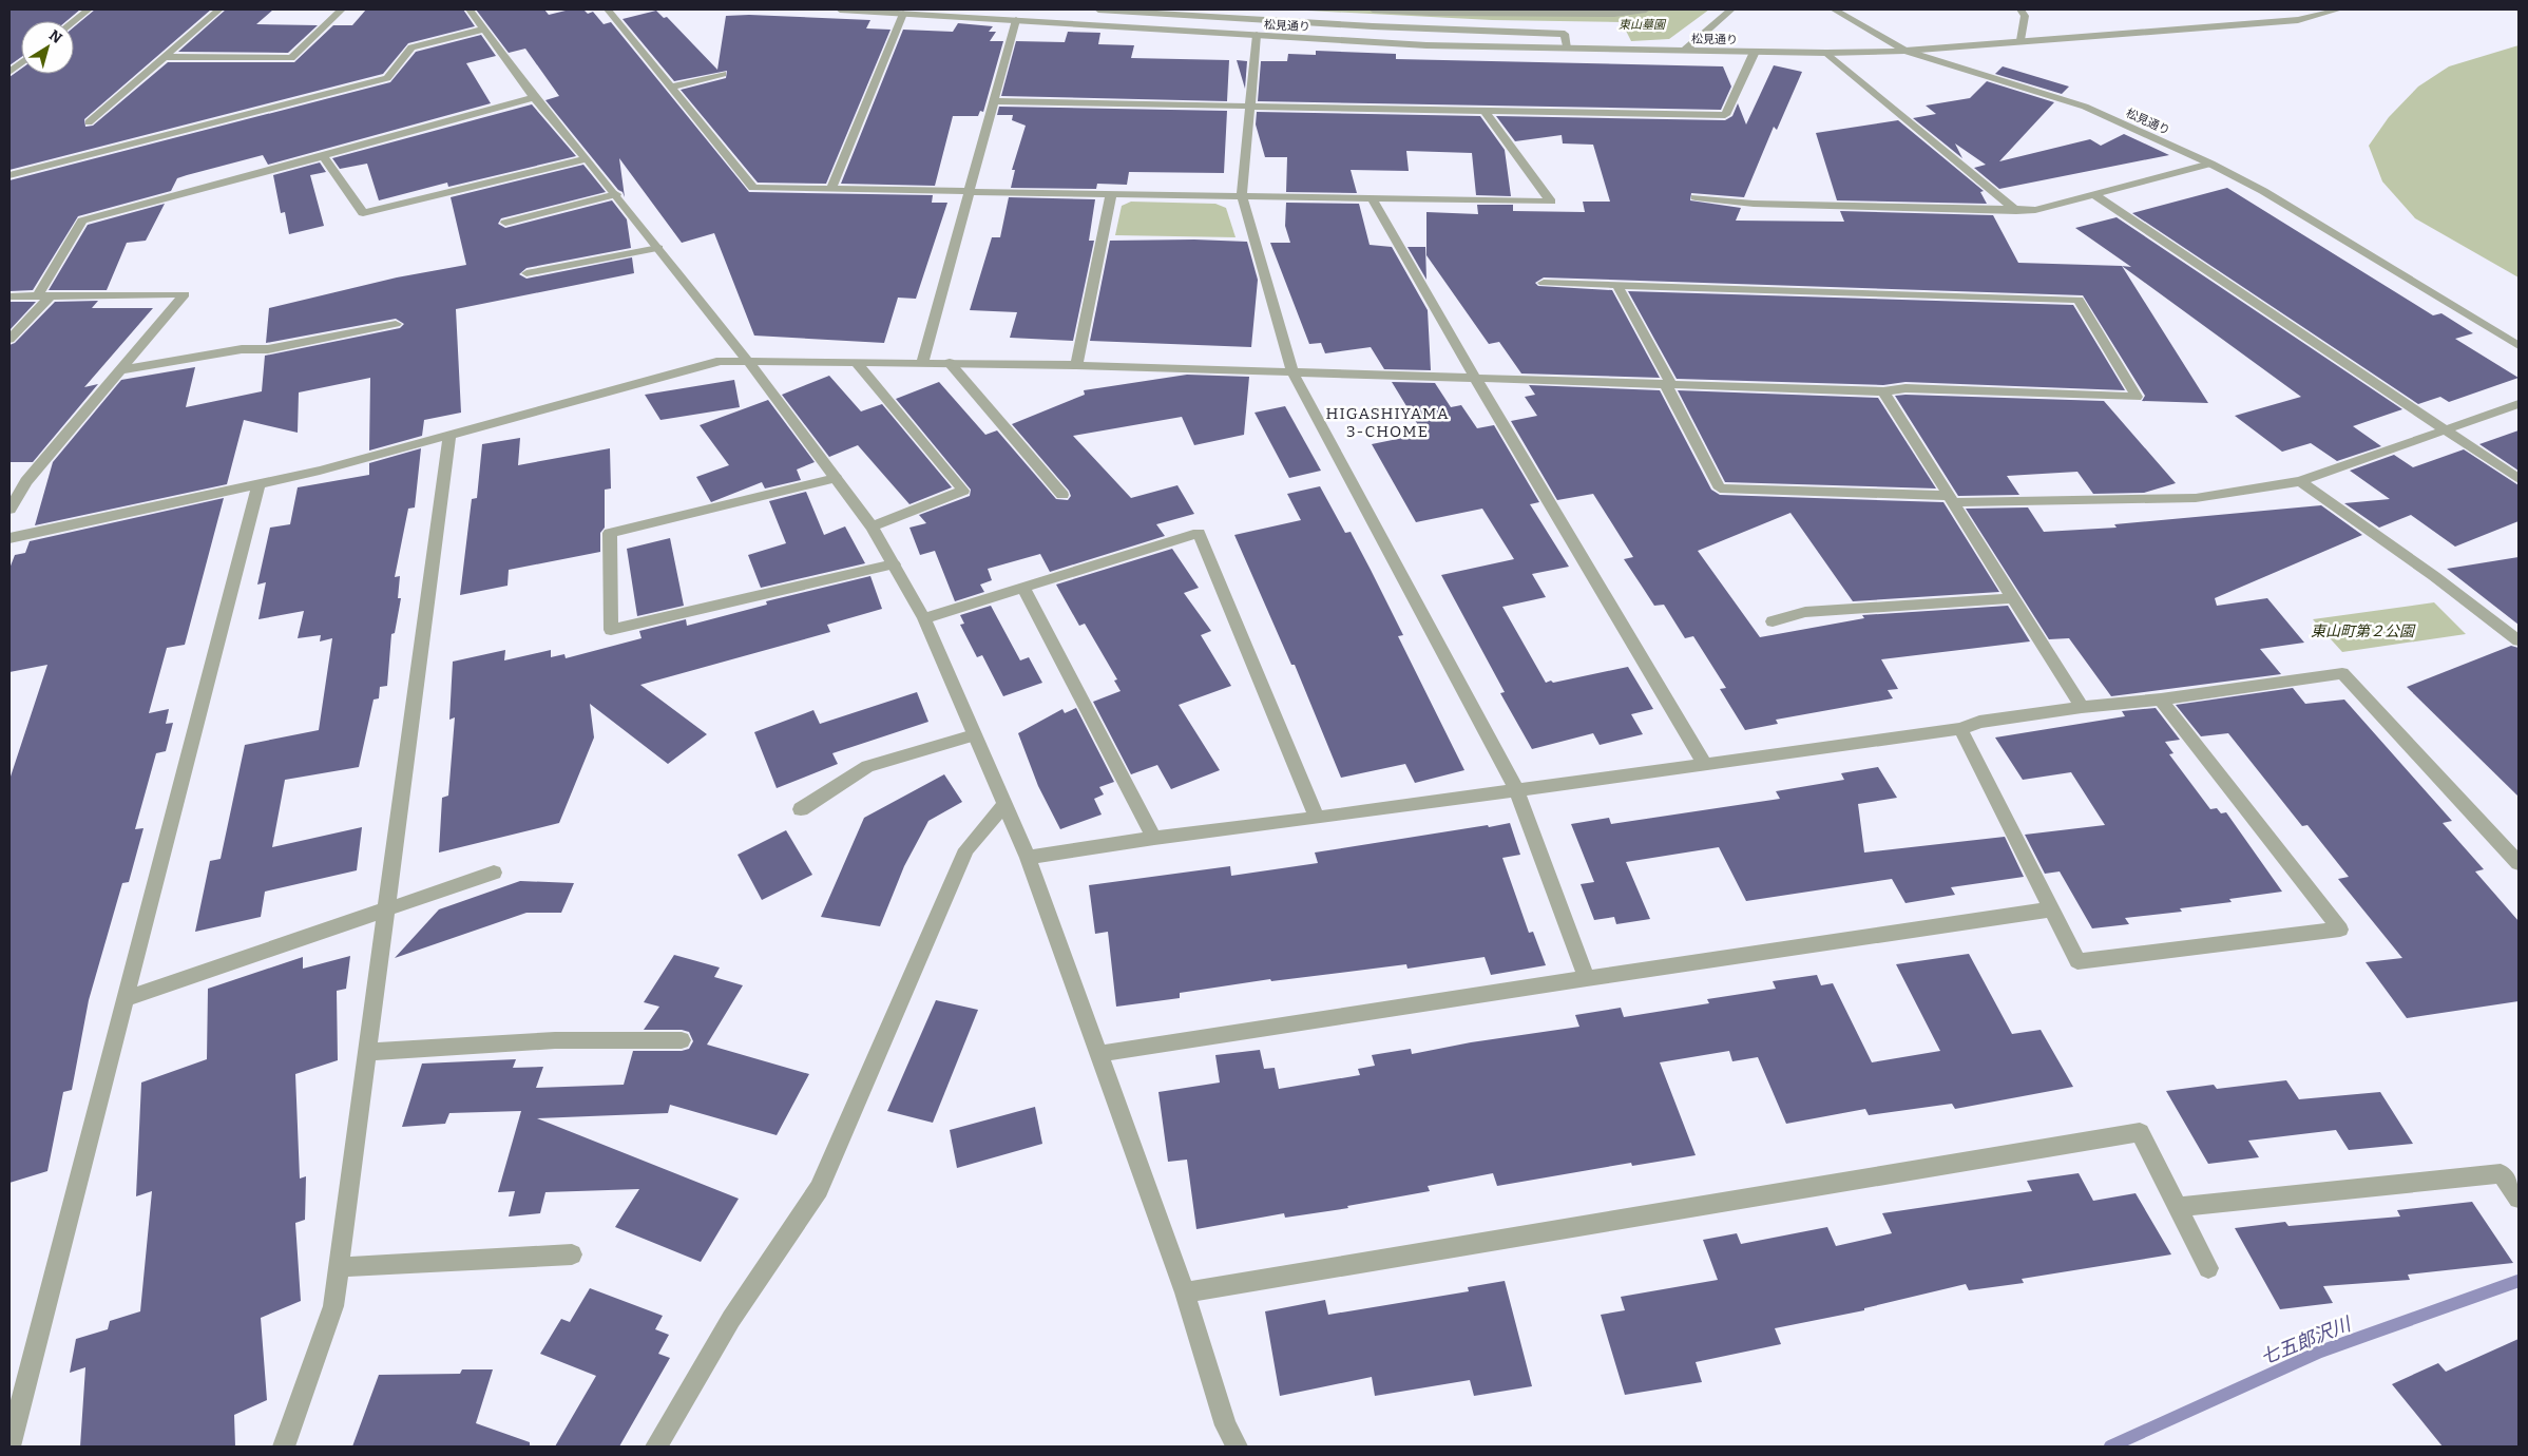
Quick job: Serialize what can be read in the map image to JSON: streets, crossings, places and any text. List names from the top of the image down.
{
  "streets": {
    "street": ["松見通り"]
  },
  "districts": ["HIGASHIYAMA 3-CHOME"],
  "water": ["七五郎沢川"],
  "parks": ["東山墓園", "東山町第２公園"],
  "north": "top right"
}
